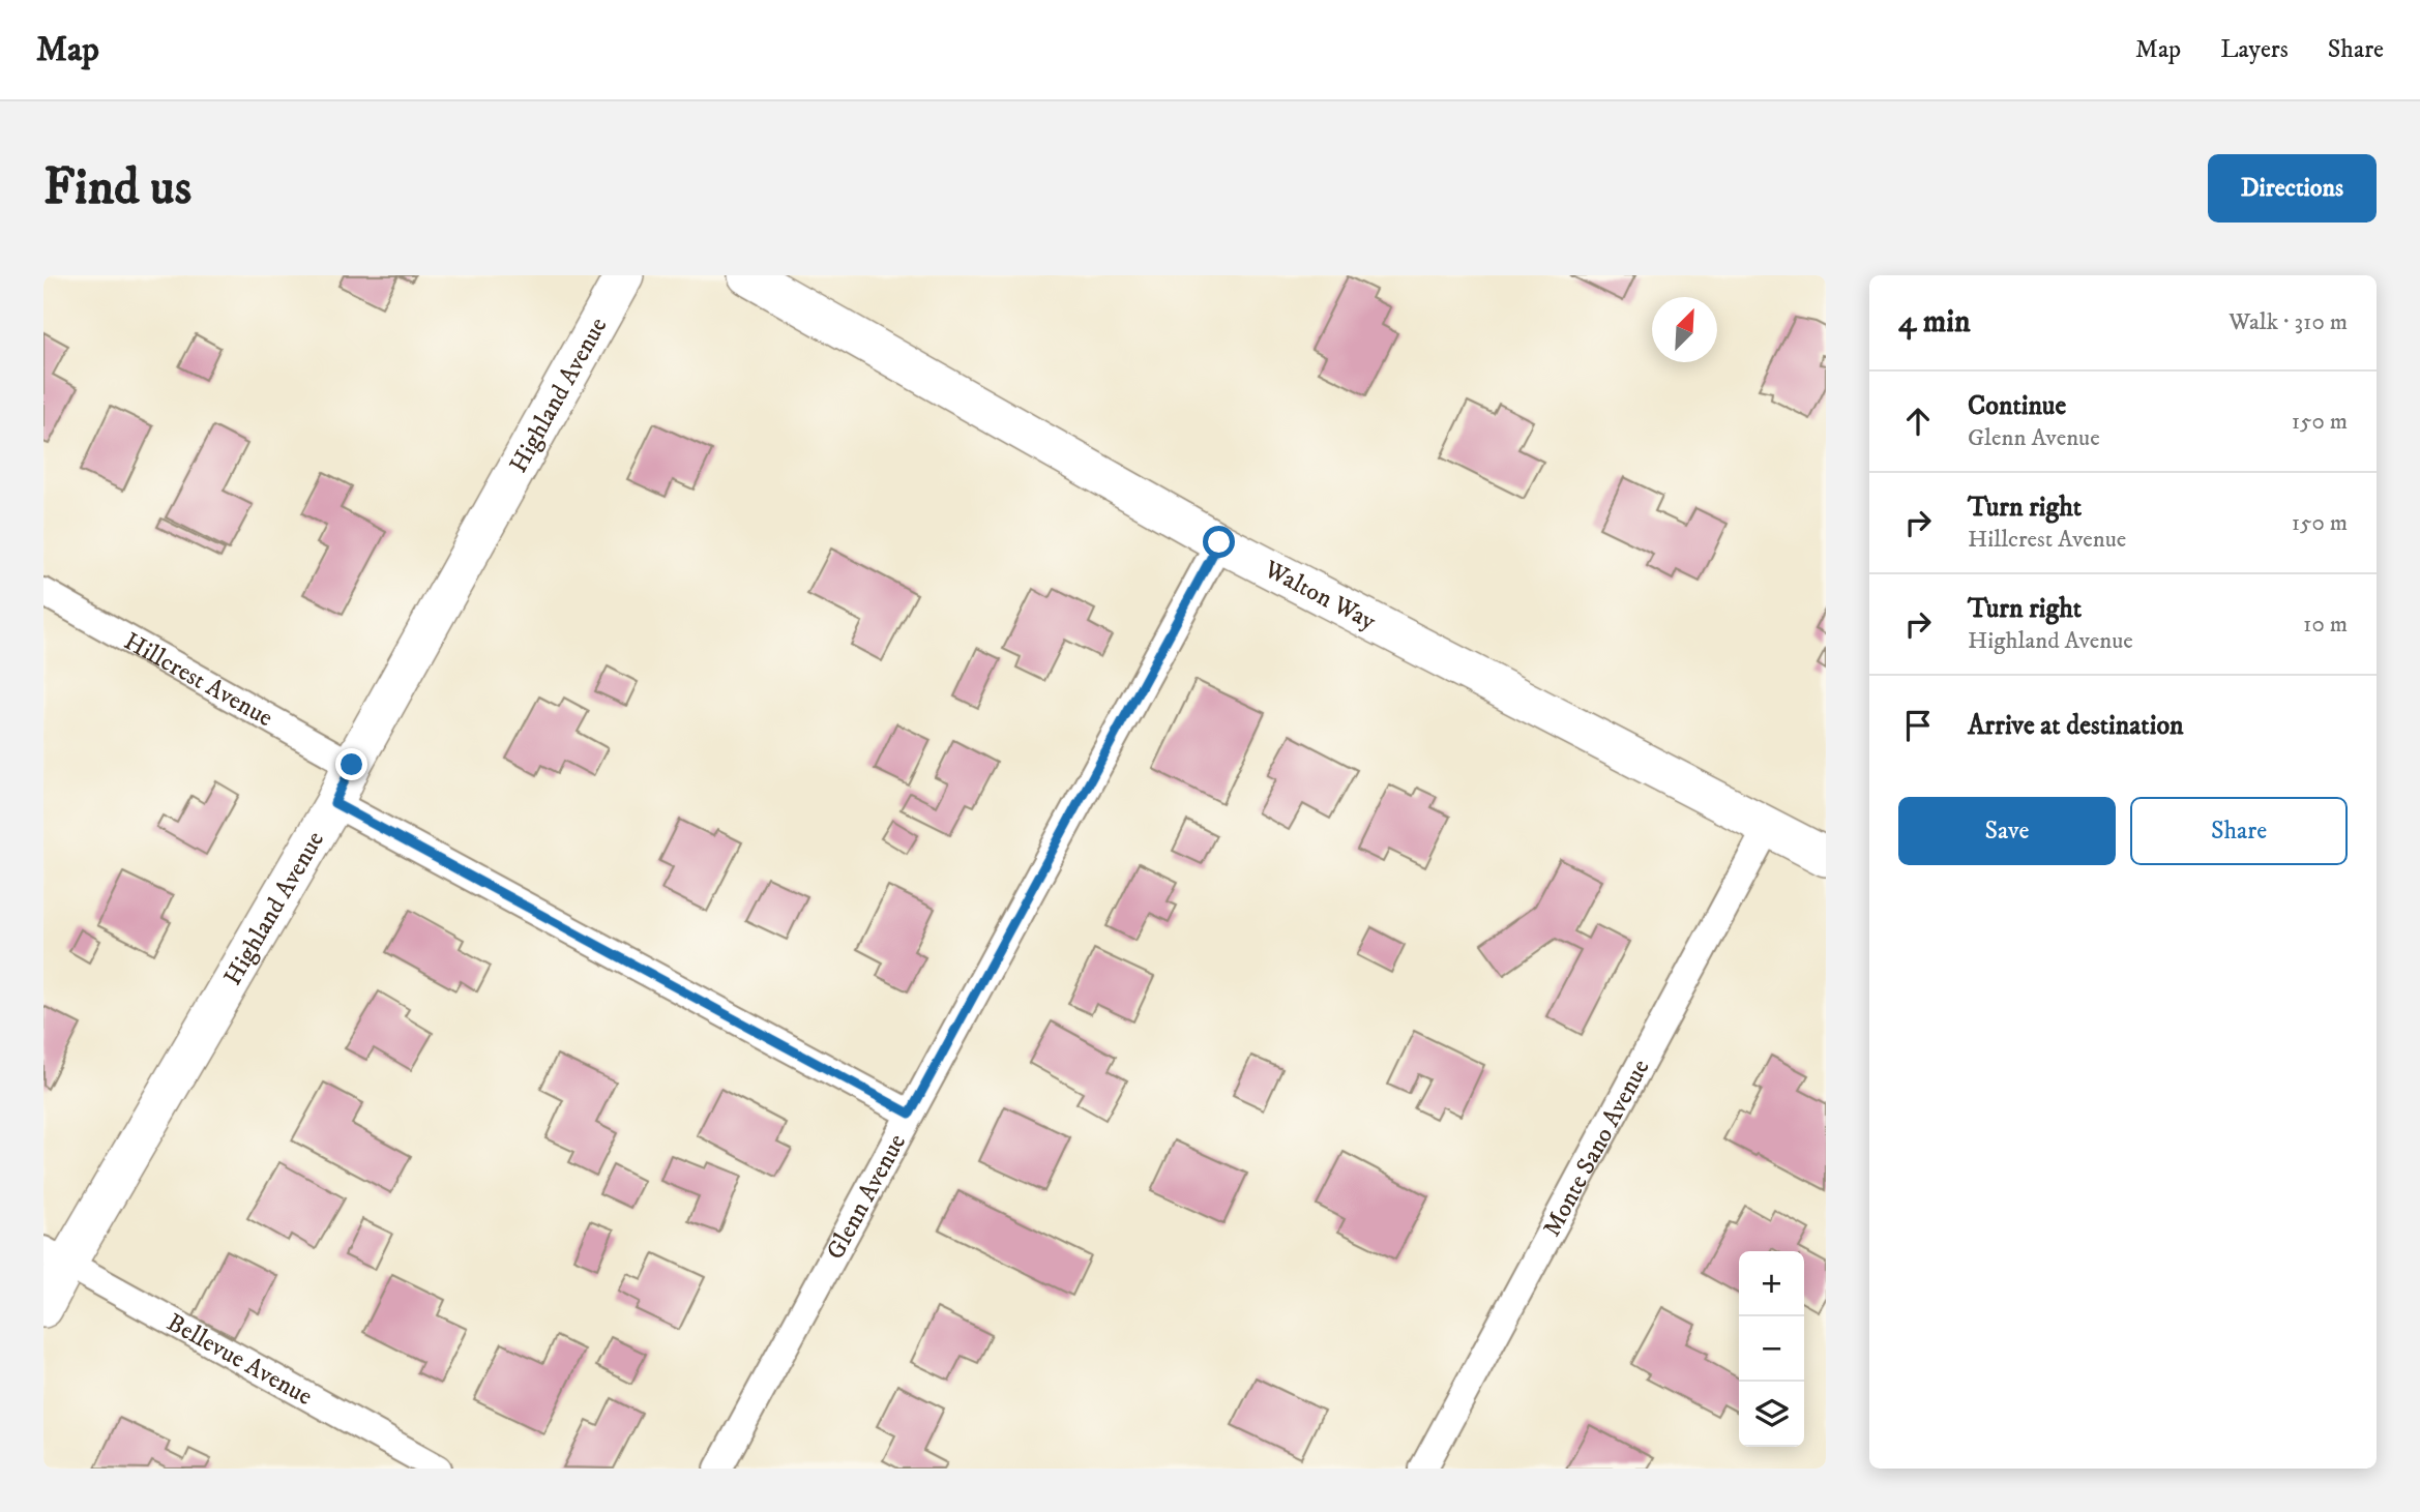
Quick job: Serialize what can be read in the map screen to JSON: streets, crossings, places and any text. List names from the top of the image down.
{
  "streets": {
    "main road": ["Highland Avenue", "Walton Way"],
    "street": [
      "Hillcrest Avenue",
      "Monte Sano Avenue",
      "Glenn Avenue",
      "Bellevue Avenue"
    ]
  },
  "crossings": [
    ["Highland Avenue", "Hillcrest Avenue"],
    ["Highland Avenue", "Bellevue Avenue"],
    ["Walton Way", "Monte Sano Avenue"],
    ["Walton Way", "Glenn Avenue"]
  ],
  "north": "top right",
  "page": {
    "header": "Map",
    "nav": ["Map", "Layers", "Share"],
    "buttons": [
      "Directions",
      ["Save", "Share"]
    ],
    "title": "Find us",
    "heading": ["4 min", "Walk · 310 m"],
    "list": [
      ["Continue", "Glenn Avenue", "150 m"],
      ["Turn right", "Hillcrest Avenue", "150 m"],
      ["Turn right", "Highland Avenue", "10 m"],
      "Arrive at destination"
    ],
    "map_buttons": ["+", "−"]
  }
}
